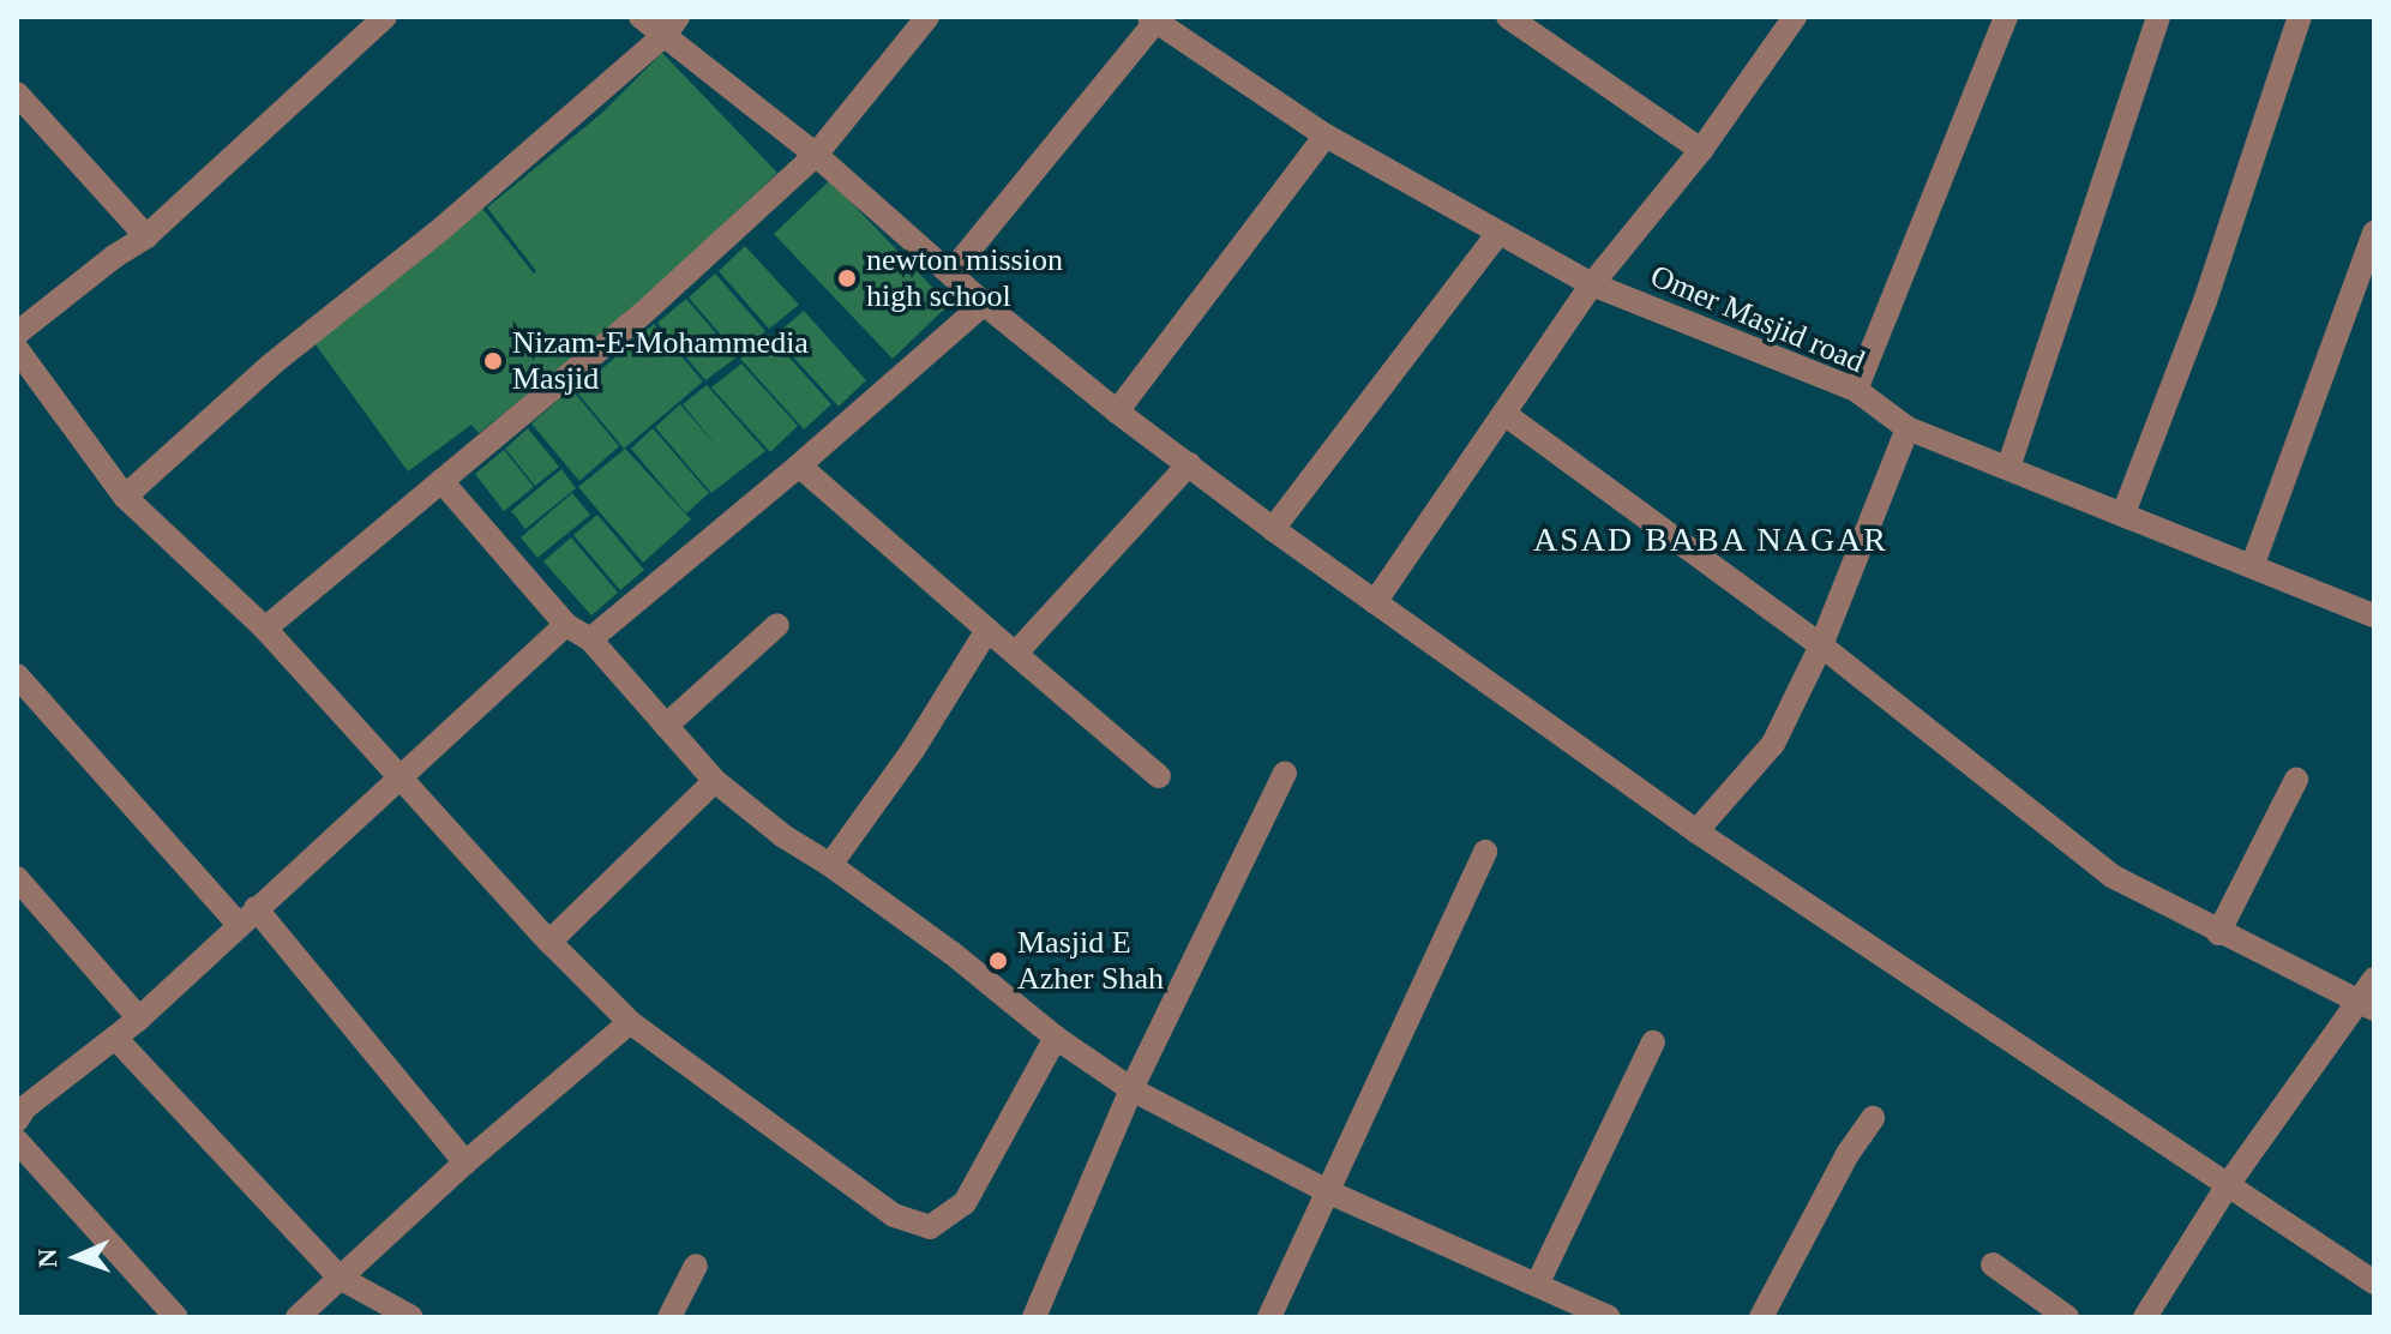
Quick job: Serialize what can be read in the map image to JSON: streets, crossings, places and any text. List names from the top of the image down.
{
  "streets": {
    "street": ["Omer Masjid road"]
  },
  "districts": ["ASAD BABA NAGAR"],
  "places": ["newton mission high school", "Nizam-E-Mohammedia Masjid", "Masjid E Azher Shah"],
  "north": "left"
}
